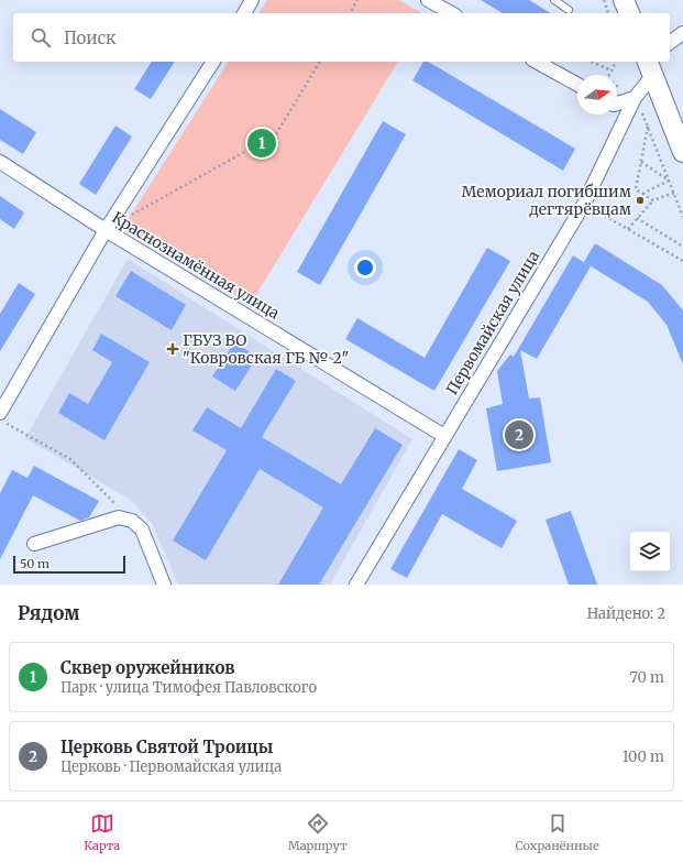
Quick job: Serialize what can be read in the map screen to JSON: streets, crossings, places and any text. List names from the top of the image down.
{
  "streets": {
    "street": ["Краснознамённая улица", "Первомайская улица"]
  },
  "crossings": [
    ["Краснознамённая улица", "Первомайская улица"]
  ],
  "places": {
    "other": ["Мемориал погибшим дегтярёвцам"],
    "health": ["ГБУЗ ВО \"Ковровская ГБ № 2\""]
  },
  "scale_bar": "50 m",
  "north": "right",
  "page": {
    "search": "Поиск",
    "pins": ["1", "2"],
    "scale": "50 m",
    "heading": ["Рядом", "Найдено: 2"],
    "list": [
      {
        "mark": "1",
        "name": "Сквер оружейников",
        "note": "Парк · улица Тимофея Павловского",
        "value": "70 m"
      },
      {
        "mark": "2",
        "name": "Церковь Святой Троицы",
        "note": "Церковь · Первомайская улица",
        "value": "100 m"
      }
    ],
    "nav": ["Карта", "Маршрут", "Сохранённые"]
  }
}
